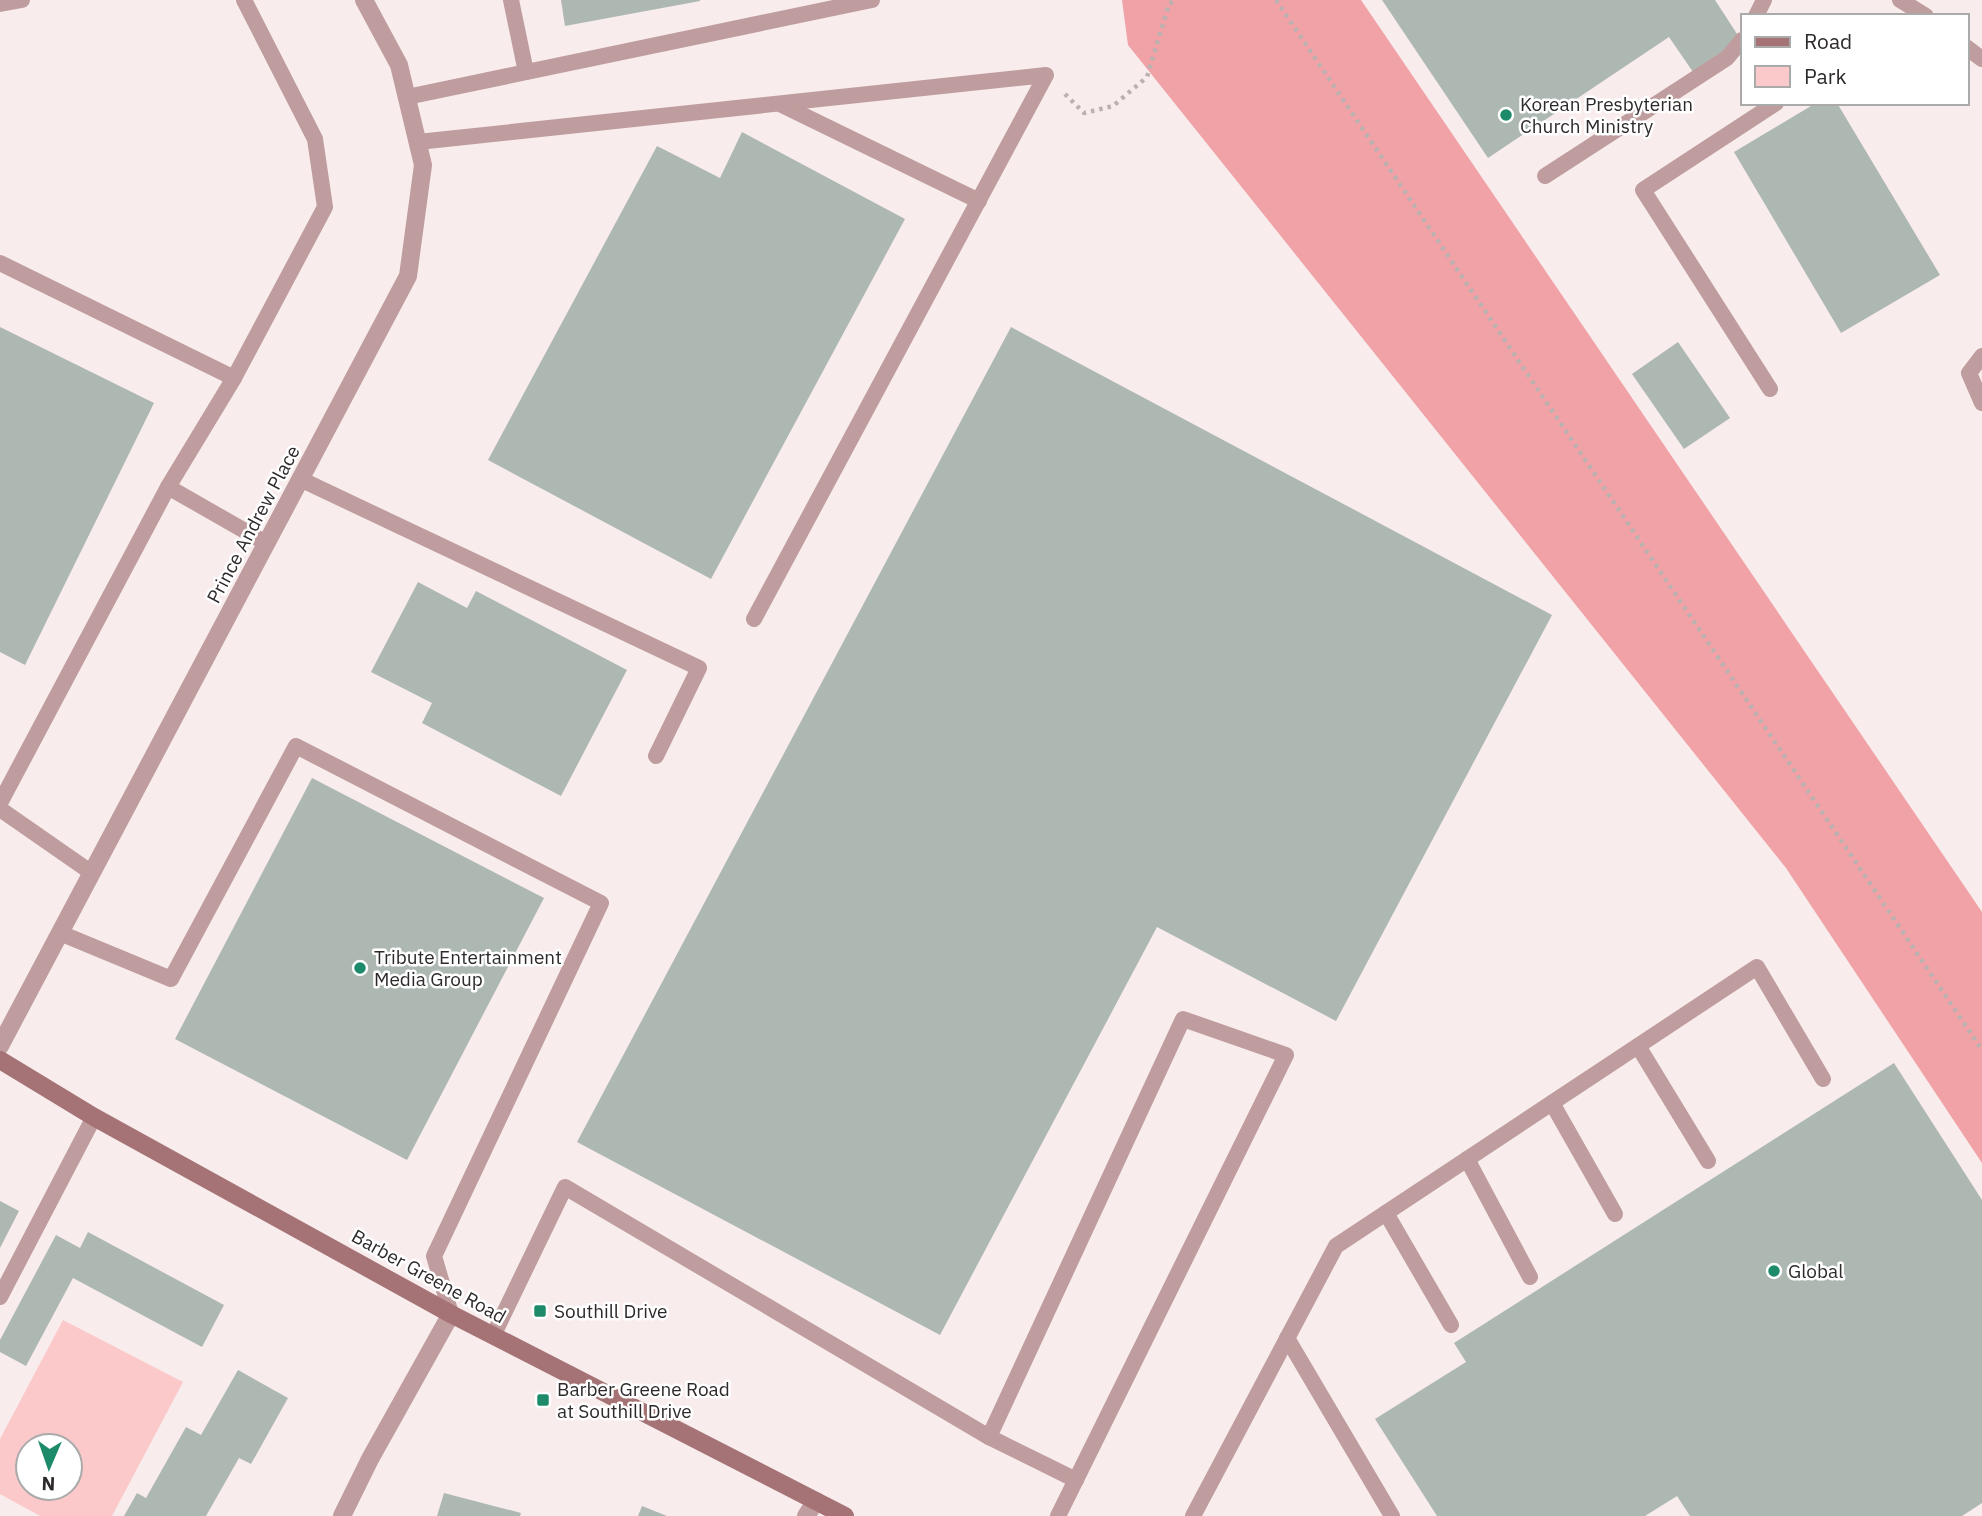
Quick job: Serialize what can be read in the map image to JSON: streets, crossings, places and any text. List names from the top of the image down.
{
  "streets": {
    "street": ["Prince Andrew Place", "Barber Greene Road"]
  },
  "places": {
    "other": ["Korean Presbyterian Church Ministry", "Tribute Entertainment Media Group", "Global"],
    "transit": ["Southill Drive", "Barber Greene Road at Southill Drive"]
  },
  "legend": ["Road", "Park"],
  "north": "bottom"
}
